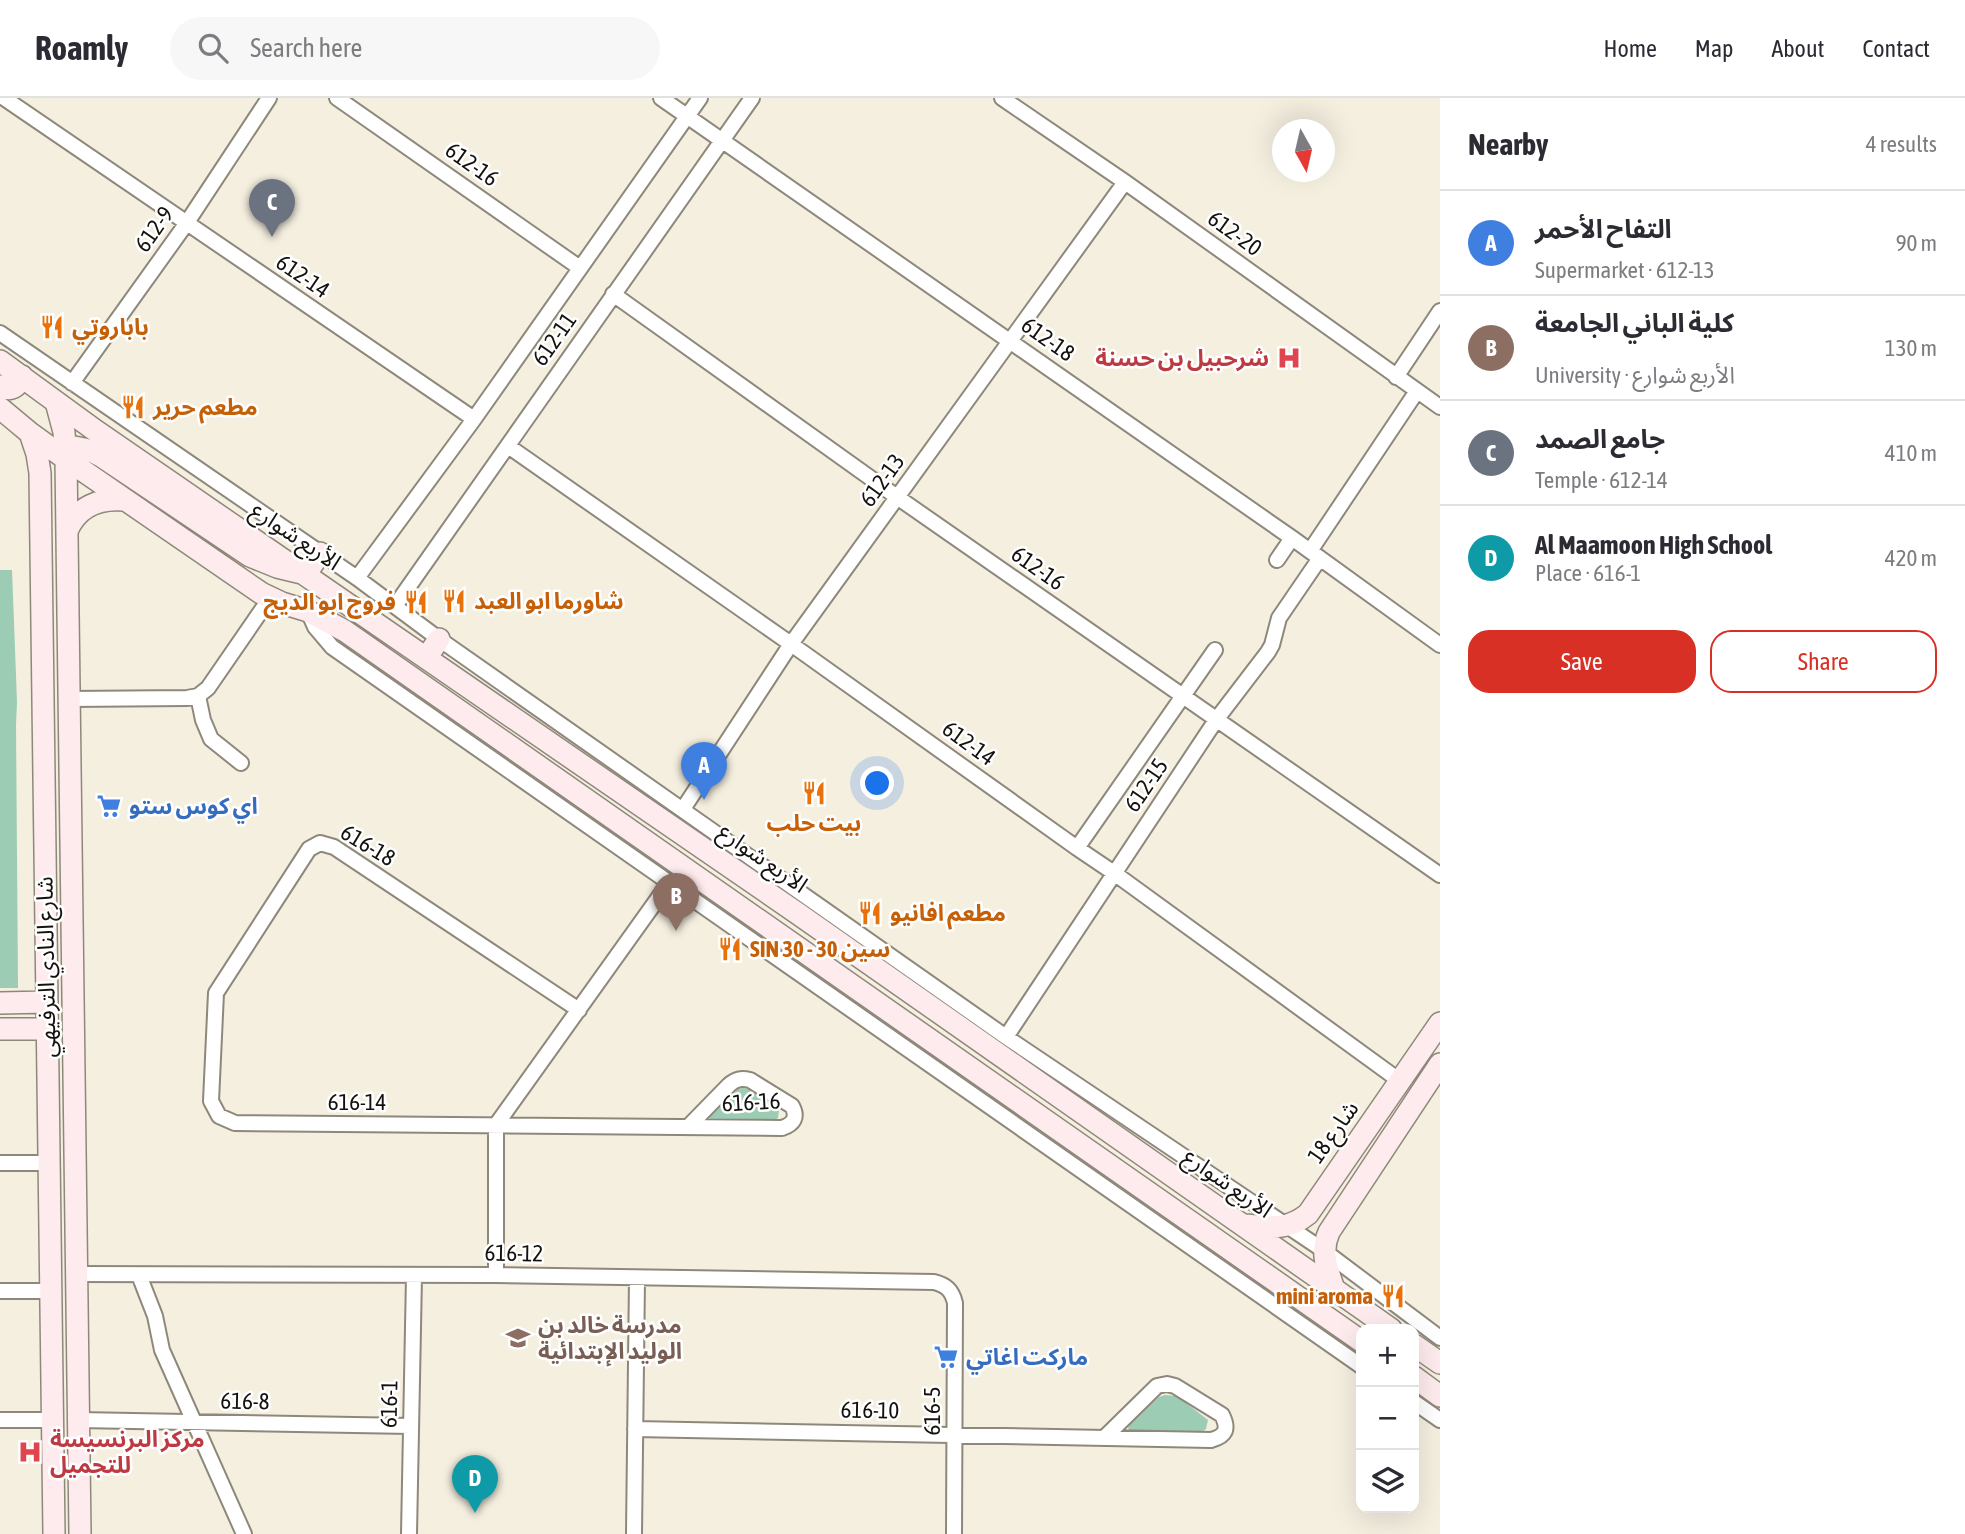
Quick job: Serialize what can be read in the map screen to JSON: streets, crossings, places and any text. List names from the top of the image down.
{
  "streets": {
    "main road": ["الأربع شوارع", "شارع النادي الترفيهي", "شارع 18"],
    "street": [
      "612-16",
      "612-9",
      "612-20",
      "612-14",
      "612-11",
      "612-18",
      "612-13",
      "612-15",
      "616-18",
      "616-14",
      "616-16",
      "616-12",
      "616-8",
      "616-1",
      "616-10",
      "616-5"
    ]
  },
  "crossings": [
    ["612-16", "612-11"],
    ["612-16", "612-13"],
    ["612-16", "612-15"],
    ["612-9", "612-14"],
    ["612-20", "612-13"],
    ["612-20", "612-15"],
    ["612-14", "612-11"],
    ["612-14", "612-13"],
    ["612-14", "612-15"],
    ["612-14", "شارع 18"],
    ["612-11", "612-18"],
    ["612-18", "612-13"],
    ["612-18", "612-15"],
    ["الأربع شوارع", "شارع النادي الترفيهي"],
    ["616-18", "616-14"],
    ["شارع النادي الترفيهي", "616-12"],
    ["شارع النادي الترفيهي", "616-8"],
    ["616-14", "616-16"],
    ["616-12", "616-1"],
    ["616-12", "616-5"],
    ["616-8", "616-1"],
    ["616-10", "616-5"]
  ],
  "places": {
    "restaurant": [
      "باباروتي",
      "مطعم حرير",
      "شاورما ابو العبد",
      "فروج ابو الديج",
      "بيت حلب",
      "مطعم افانيو",
      "SIN 30 - سين 30",
      "mini aroma"
    ],
    "hospital": ["شرحبيل بن حسنة", "مركز البرنسيسة للتجميل"],
    "supermarket": ["اي كوس ستو", "ماركت اغاتي"],
    "school or university": ["مدرسة خالد بن الوليد الإبتدائية"]
  },
  "north": "bottom",
  "page": {
    "header": "Roamly",
    "search": "Search here",
    "nav": [
      "Home",
      "Map",
      "About",
      "Contact"
    ],
    "heading": ["Nearby", "4 results"],
    "pins": [
      "C",
      "A",
      "B",
      "D"
    ],
    "list": [
      {
        "mark": "A",
        "name": "التفاح الأحمر",
        "note": "Supermarket · 612-13",
        "value": "90 m"
      },
      {
        "mark": "B",
        "name": "كلية الباني الجامعة",
        "note": "University · الأربع شوارع",
        "value": "130 m"
      },
      {
        "mark": "C",
        "name": "جامع الصمد",
        "note": "Temple · 612-14",
        "value": "410 m"
      },
      {
        "mark": "D",
        "name": "Al Maamoon High School",
        "note": "Place · 616-1",
        "value": "420 m"
      }
    ],
    "buttons": ["Save", "Share"],
    "map_buttons": ["+", "−"]
  }
}
